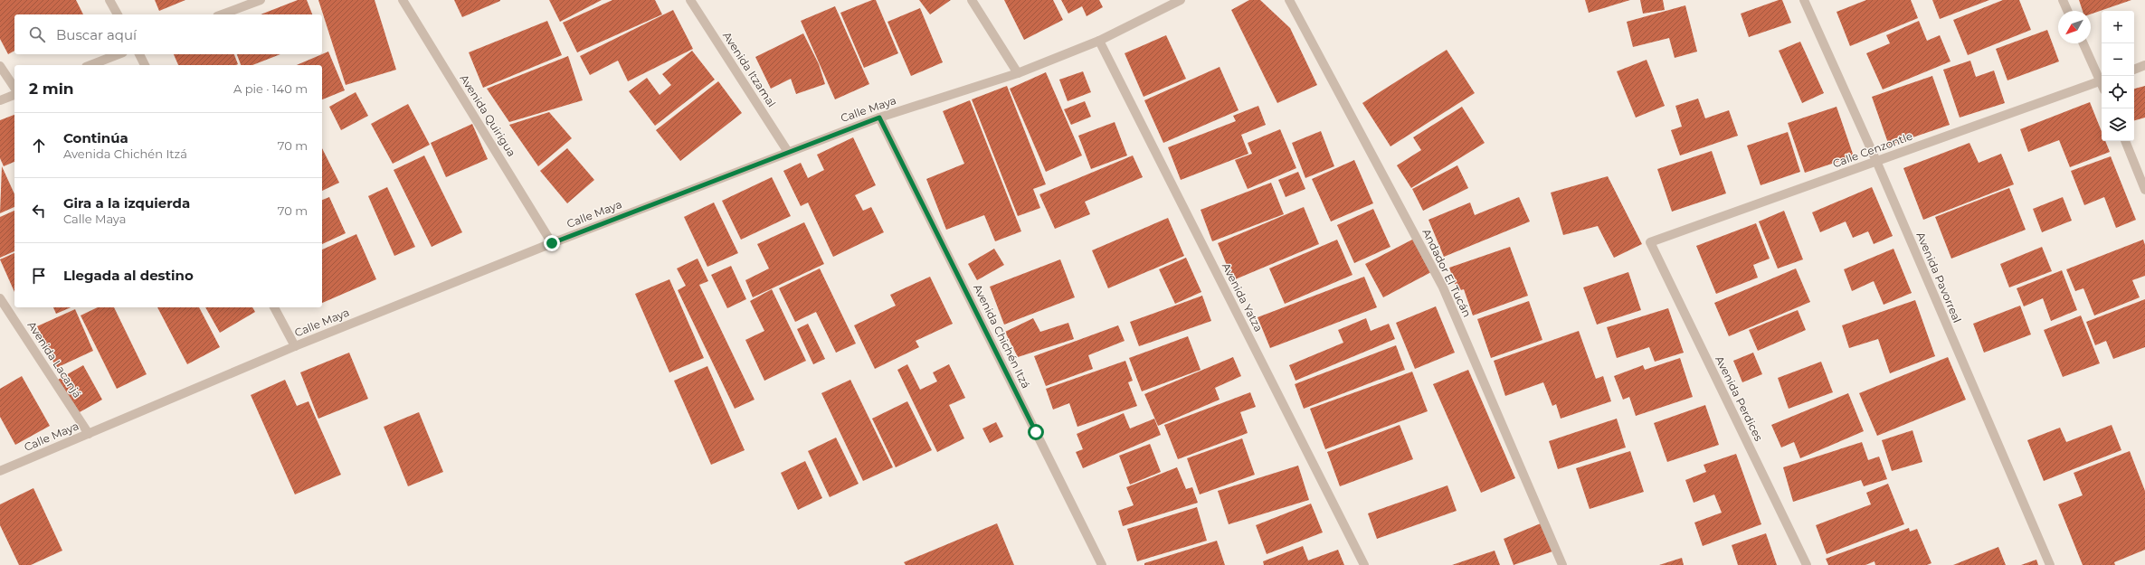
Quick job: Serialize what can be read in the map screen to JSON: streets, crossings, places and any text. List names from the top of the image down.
{
  "streets": {
    "street": [
      "Avenida Itzamal",
      "Calle Maya",
      "Avenida Quirigua",
      "Calle Cenzontle",
      "Andador El Tucán",
      "Avenida Pavorreal",
      "Avenida Yatza",
      "Avenida Chichén Itzá",
      "Avenida Lacanjá",
      "Avenida Perdices"
    ]
  },
  "crossings": [
    ["Avenida Itzamal", "Calle Maya"],
    ["Calle Maya", "Avenida Quirigua"],
    ["Calle Maya", "Avenida Yatza"],
    ["Calle Maya", "Avenida Chichén Itzá"],
    ["Calle Maya", "Avenida Lacanjá"],
    ["Calle Cenzontle", "Avenida Pavorreal"],
    ["Calle Cenzontle", "Avenida Perdices"]
  ],
  "north": "bottom left",
  "page": {
    "map_buttons": ["+", "−"],
    "search": "Buscar aquí",
    "heading": ["2 min", "A pie · 140 m"],
    "list": [
      ["Continúa", "Avenida Chichén Itzá", "70 m"],
      ["Gira a la izquierda", "Calle Maya", "70 m"],
      "Llegada al destino"
    ]
  }
}
